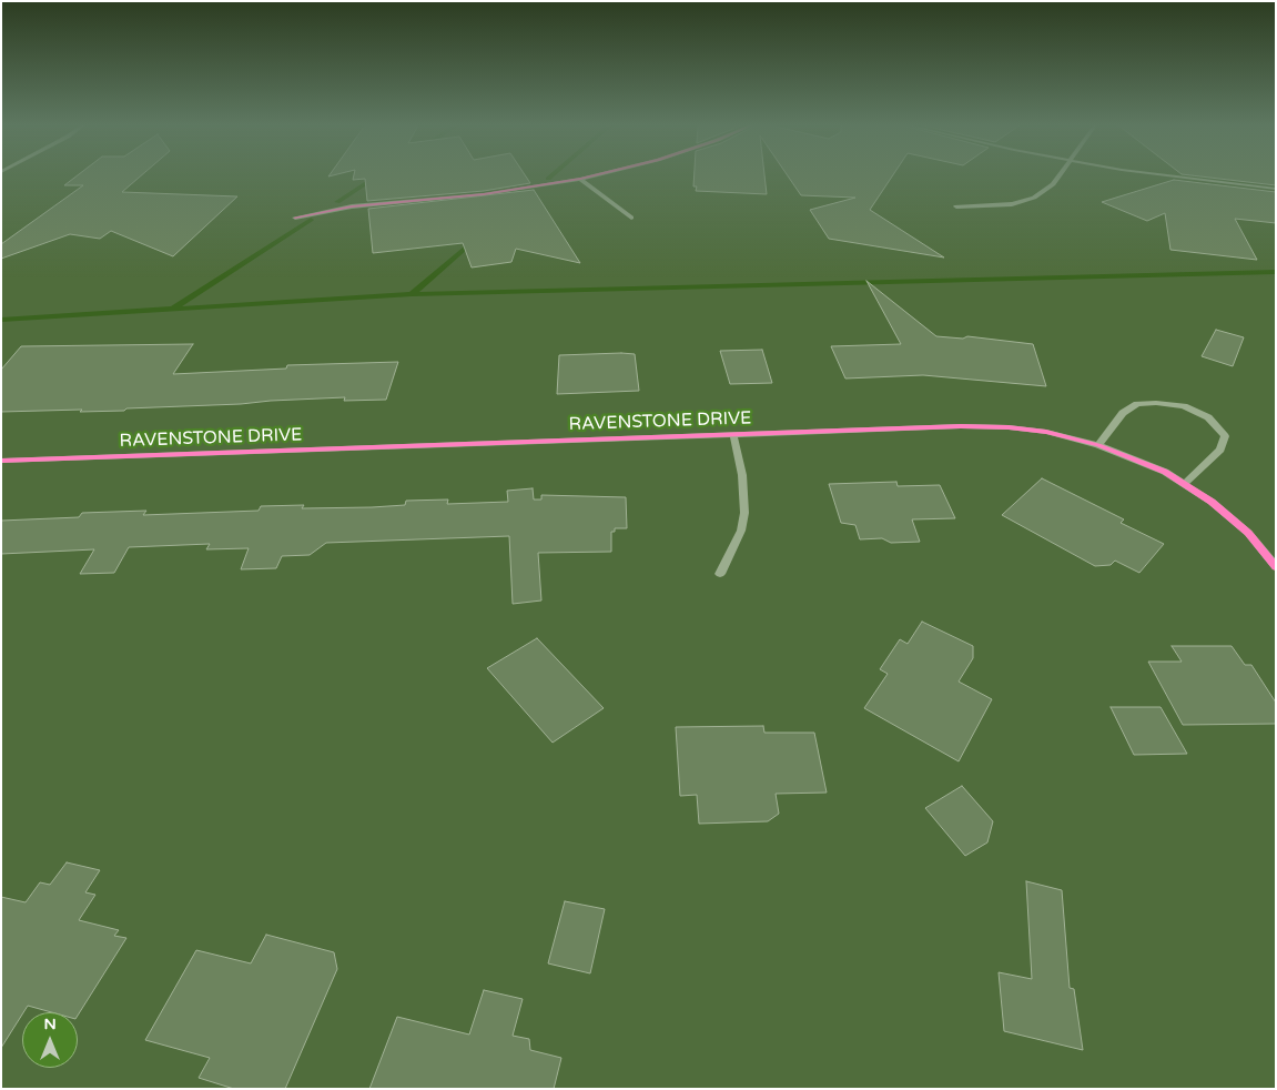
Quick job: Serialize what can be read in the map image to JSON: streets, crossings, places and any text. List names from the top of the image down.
{
  "streets": {
    "street": ["RAVENSTONE DRIVE"]
  },
  "north": "top"
}
